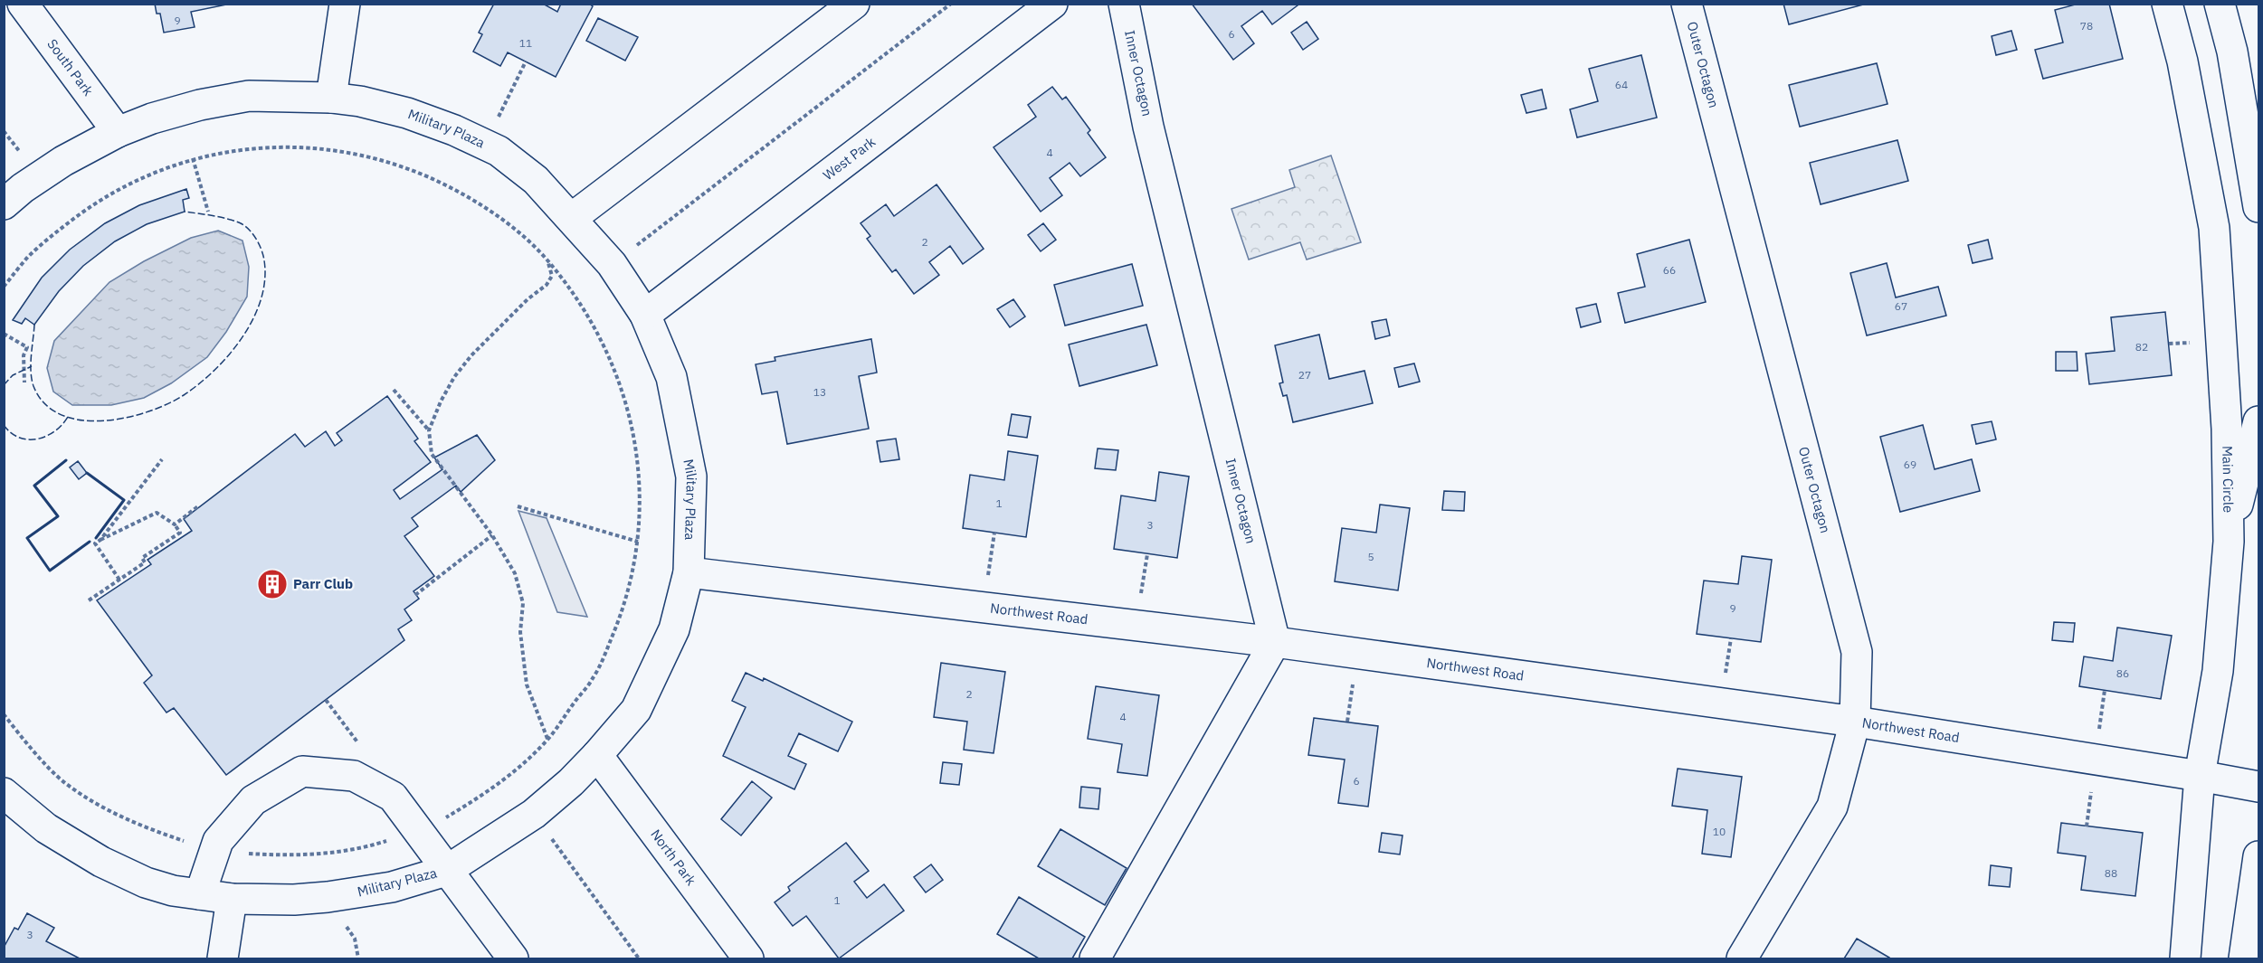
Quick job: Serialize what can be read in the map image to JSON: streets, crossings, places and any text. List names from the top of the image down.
{
  "streets": {
    "street": [
      "Outer Octagon",
      "South Park",
      "Inner Octagon",
      "Military Plaza",
      "West Park",
      "Main Circle",
      "Northwest Road",
      "North Park"
    ]
  },
  "crossings": [
    ["Outer Octagon", "Northwest Road"],
    ["South Park", "Military Plaza"],
    ["Inner Octagon", "Northwest Road"],
    ["Military Plaza", "West Park"],
    ["Military Plaza", "Northwest Road"],
    ["Military Plaza", "North Park"],
    ["Main Circle", "Northwest Road"]
  ],
  "places": {
    "building": ["Parr Club"]
  },
  "house_numbers": [
    "9",
    "78",
    "6",
    "11",
    "64",
    "4",
    "2",
    "66",
    "67",
    "82",
    "27",
    "13",
    "69",
    "1",
    "3",
    "5",
    "9",
    "86",
    "2",
    "4",
    "6",
    "10",
    "88",
    "1",
    "3"
  ]
}
